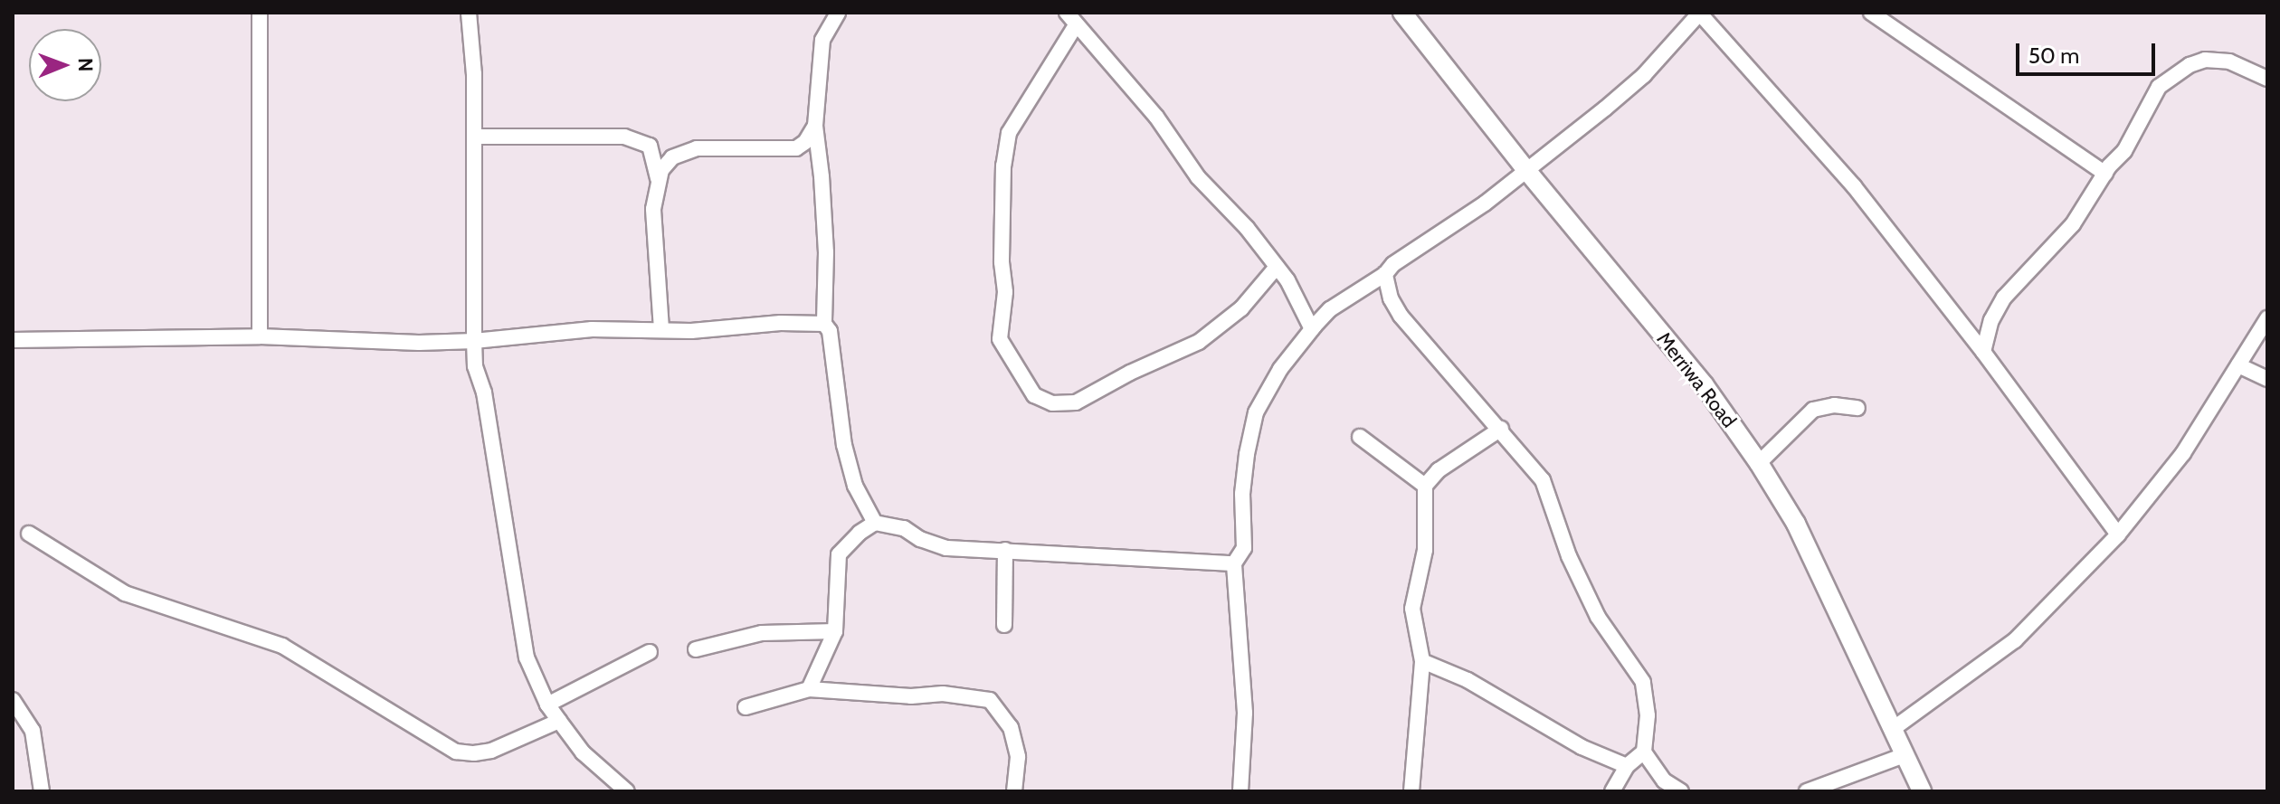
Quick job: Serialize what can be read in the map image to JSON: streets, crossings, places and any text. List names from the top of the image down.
{
  "streets": {
    "street": ["Merriwa Road"]
  },
  "scale_bar": "50 m",
  "north": "right"
}
